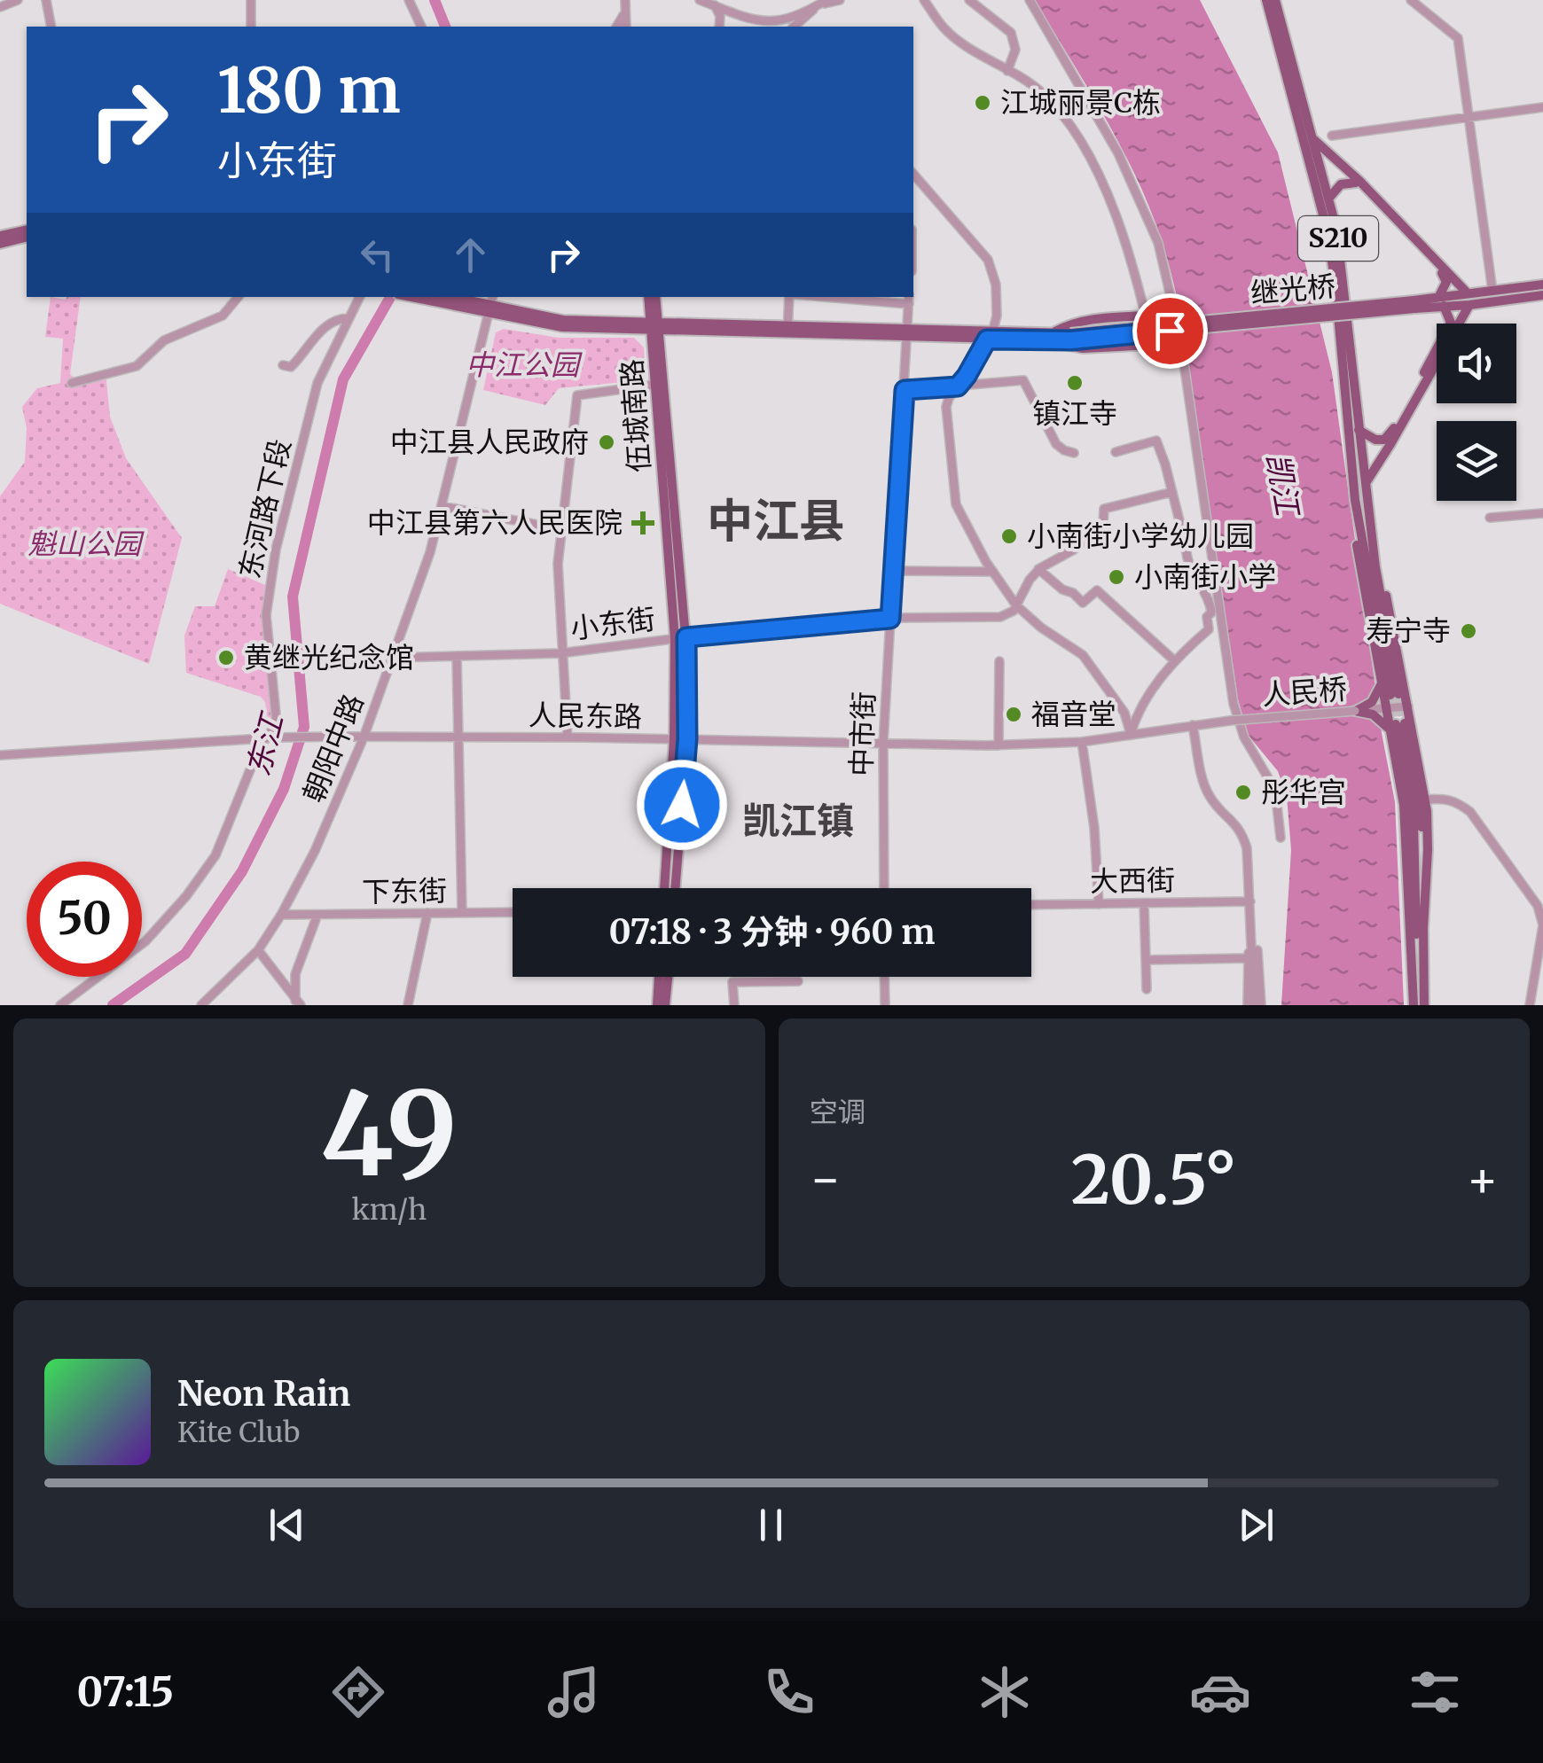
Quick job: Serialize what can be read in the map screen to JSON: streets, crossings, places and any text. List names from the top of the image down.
{
  "streets": {
    "main road": ["S210", "继光桥", "伍城南路"],
    "street": [
      "东河路下段",
      "小东街",
      "人民桥",
      "人民东路",
      "中市街",
      "朝阳中路",
      "大西街",
      "下东街"
    ]
  },
  "crossings": [
    ["伍城南路", "小东街"],
    ["东河路下段", "人民东路"],
    ["小东街", "中市街"],
    ["小东街", "朝阳中路"],
    ["人民桥", "人民东路"],
    ["人民东路", "中市街"],
    ["人民东路", "朝阳中路"],
    ["朝阳中路", "下东街"]
  ],
  "districts": ["中江县", "凯江镇"],
  "water": ["凯江", "东江"],
  "parks": ["中江公园", "魁山公园"],
  "places": {
    "other": [
      "江城丽景C栋",
      "镇江寺",
      "中江县人民政府",
      "小南街小学幼儿园",
      "小南街小学",
      "寿宁寺",
      "黄继光纪念馆",
      "福音堂",
      "彤华宫"
    ],
    "health": ["中江县第六人民医院"]
  },
  "page": {
    "turn": ["180 m", "小东街"],
    "limit": "50",
    "trip": "07:18 · 3 分钟 · 960 m",
    "tile": [
      ["49", "km/h"],
      "空调"
    ],
    "heat": ["−", "20.5°", "+"],
    "song": ["Neon Rain", "Kite Club"],
    "tabs": "07:15"
  }
}
